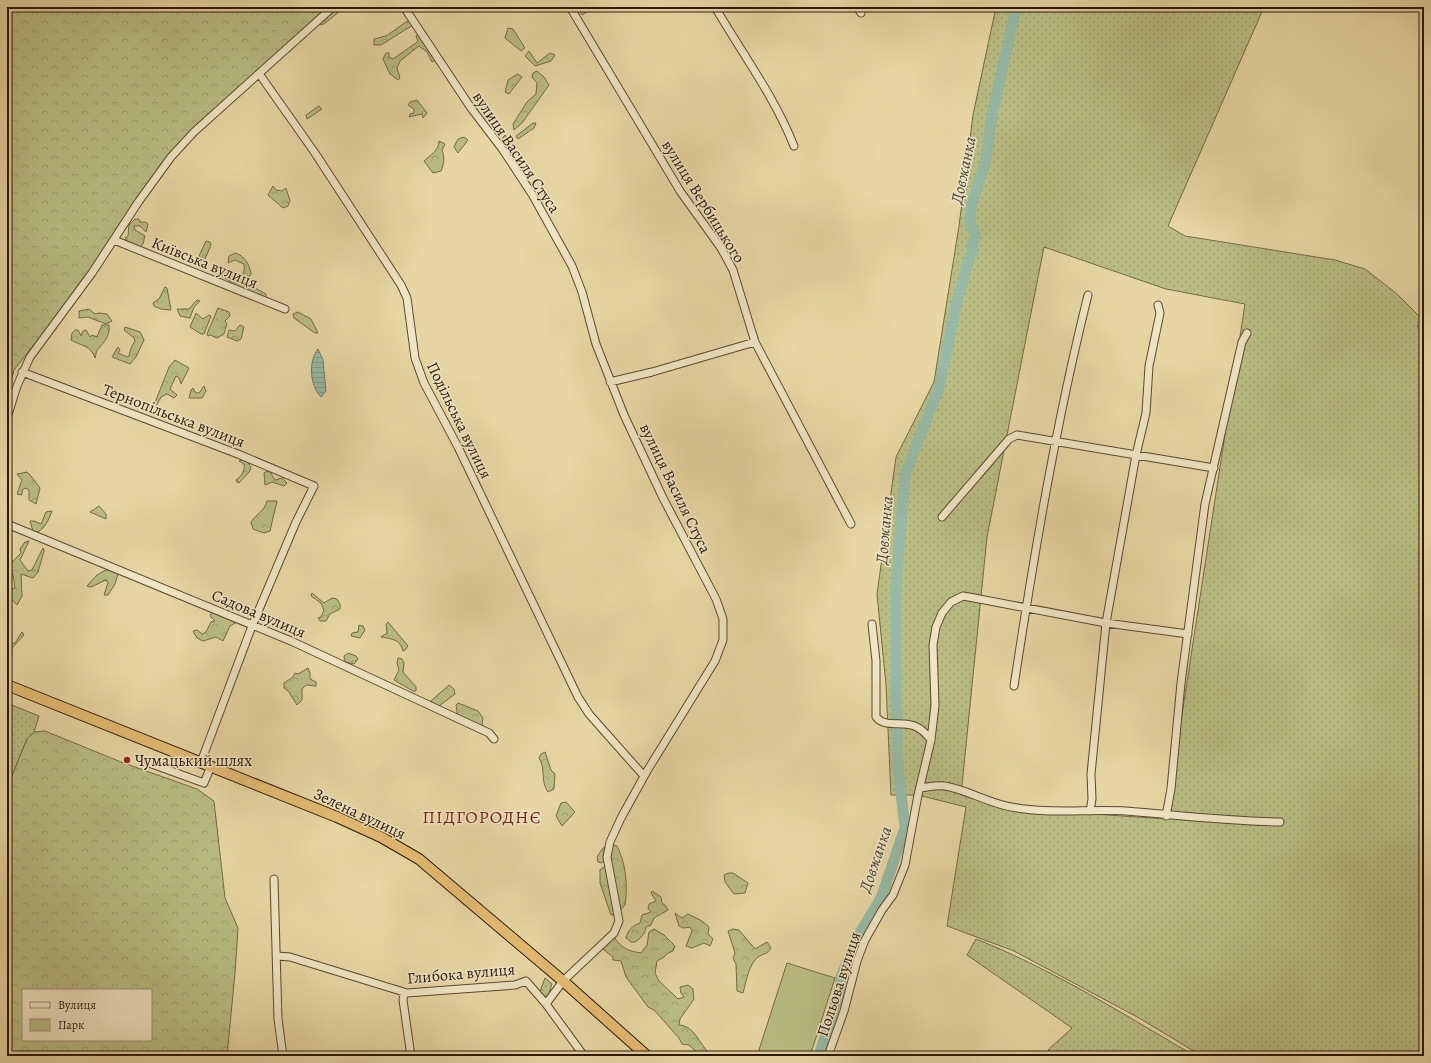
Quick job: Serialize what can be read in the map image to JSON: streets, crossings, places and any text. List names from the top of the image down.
{
  "streets": {
    "highway": ["Зелена вулиця"],
    "street": [
      "вулиця Василя Стуса",
      "вулиця Вербицького",
      "Київська вулиця",
      "Тернопільська вулиця",
      "Подільська вулиця",
      "Садова вулиця",
      "Глибока вулиця",
      "Польова вулиця"
    ]
  },
  "crossings": [
    ["вулиця Василя Стуса", "Подільська вулиця"],
    ["вулиця Василя Стуса", "Зелена вулиця"],
    ["вулиця Василя Стуса", "Глибока вулиця"],
    ["Тернопільська вулиця", "Садова вулиця"]
  ],
  "districts": ["ПІДГОРОДНЄ"],
  "water": ["Довжанка"],
  "places": ["Чумацький шлях"],
  "legend": ["Вулиця", "Парк"]
}
